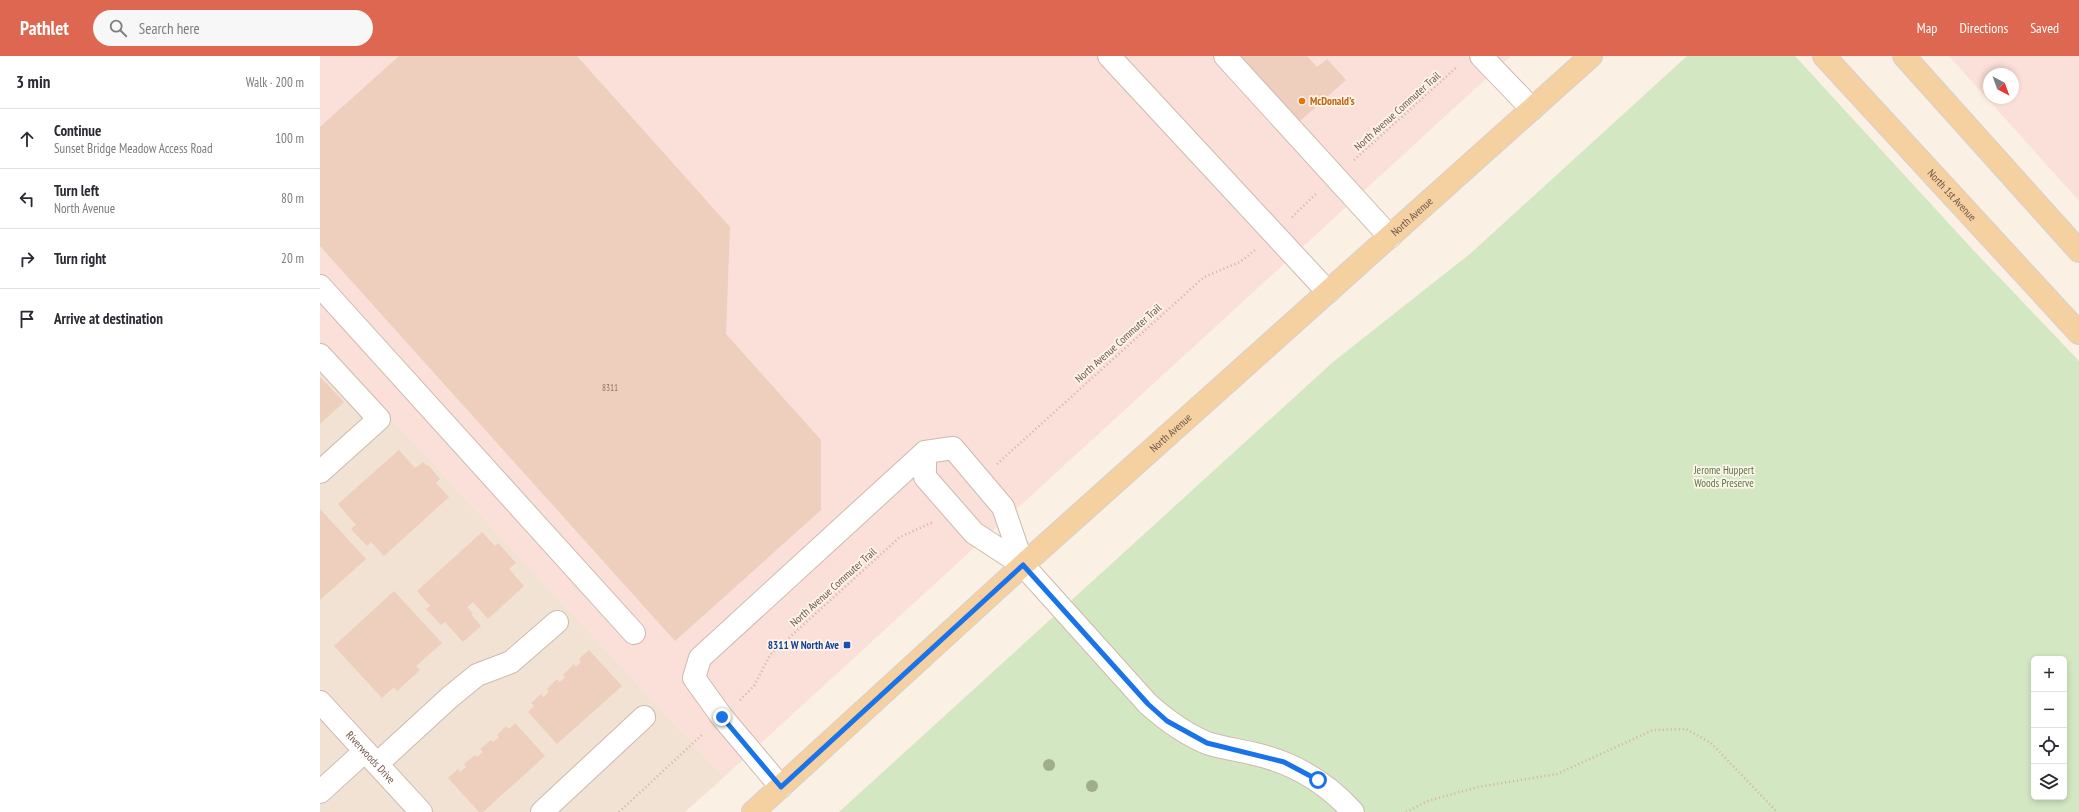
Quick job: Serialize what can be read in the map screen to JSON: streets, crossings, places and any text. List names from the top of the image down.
{
  "streets": {
    "main road": ["North 1st Avenue", "North Avenue"],
    "street": ["Riverwoods Drive"],
    "path": ["North Avenue Commuter Trail"]
  },
  "parks": ["Jerome Huppert Woods Preserve"],
  "places": {
    "other": ["McDonald's"],
    "transit": ["8311 W North Ave"]
  },
  "house_numbers": ["8311"],
  "north": "bottom right",
  "page": {
    "header": "Pathlet",
    "search": "Search here",
    "nav": ["Map", "Directions", "Saved"],
    "heading": ["3 min", "Walk · 200 m"],
    "list": [
      ["Continue", "Sunset Bridge Meadow Access Road", "100 m"],
      ["Turn left", "North Avenue", "80 m"],
      ["Turn right", "20 m"],
      "Arrive at destination"
    ],
    "map_buttons": ["+", "−"]
  }
}
